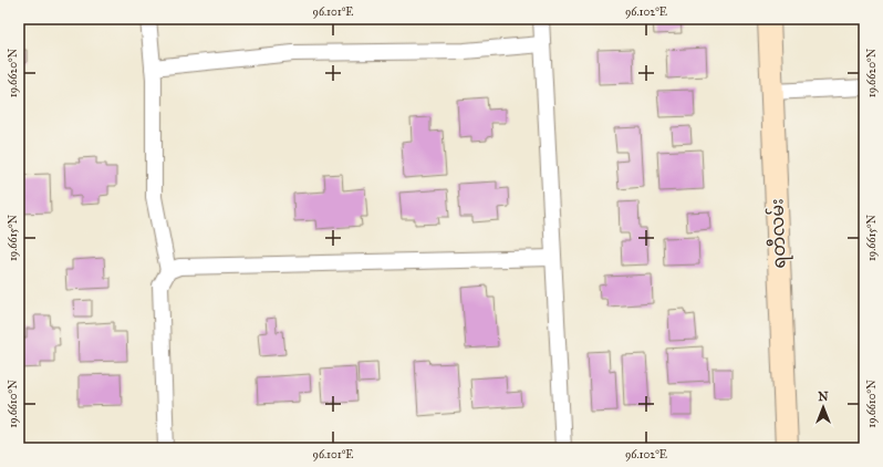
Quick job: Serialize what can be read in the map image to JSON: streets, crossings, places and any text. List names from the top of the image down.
{
  "streets": {
    "street": ["ရတီလမ်း"]
  },
  "north": "top",
  "coordinates": [
    "96.101°E",
    "96.102°E",
    "19.6620°N",
    "19.6615°N",
    "19.6610°N"
  ]
}
